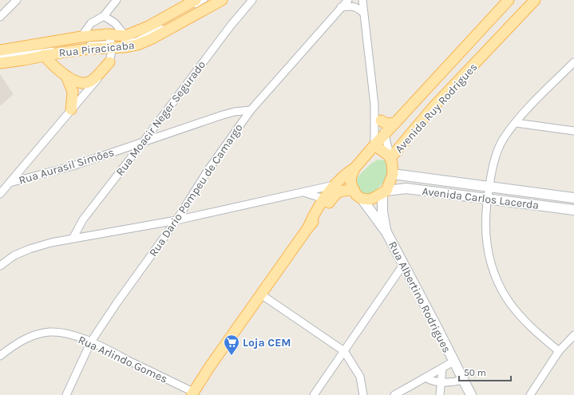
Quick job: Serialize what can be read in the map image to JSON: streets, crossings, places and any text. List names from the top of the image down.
{
  "streets": {
    "main road": [
      "Rua Piracicaba",
      "Avenida Ruy Rodrigues",
      "Avenida Carlos Lacerda",
      "Rua Albertino Rodrigues"
    ],
    "street": [
      "Rua Moacir Neger Segurado",
      "Rua Aurasil Simões",
      "Rua Dario Pompeu de Camargo",
      "Rua Arlindo Gomes"
    ]
  },
  "crossings": [
    ["Avenida Ruy Rodrigues", "Avenida Carlos Lacerda"],
    ["Avenida Ruy Rodrigues", "Rua Albertino Rodrigues"],
    ["Avenida Ruy Rodrigues", "Rua Arlindo Gomes"],
    ["Rua Moacir Neger Segurado", "Rua Aurasil Simões"],
    ["Rua Aurasil Simões", "Rua Dario Pompeu de Camargo"],
    ["Rua Dario Pompeu de Camargo", "Rua Arlindo Gomes"],
    ["Avenida Carlos Lacerda", "Rua Albertino Rodrigues"]
  ],
  "places": {
    "supermarket": ["Loja CEM"]
  },
  "scale_bar": "50 m"
}
